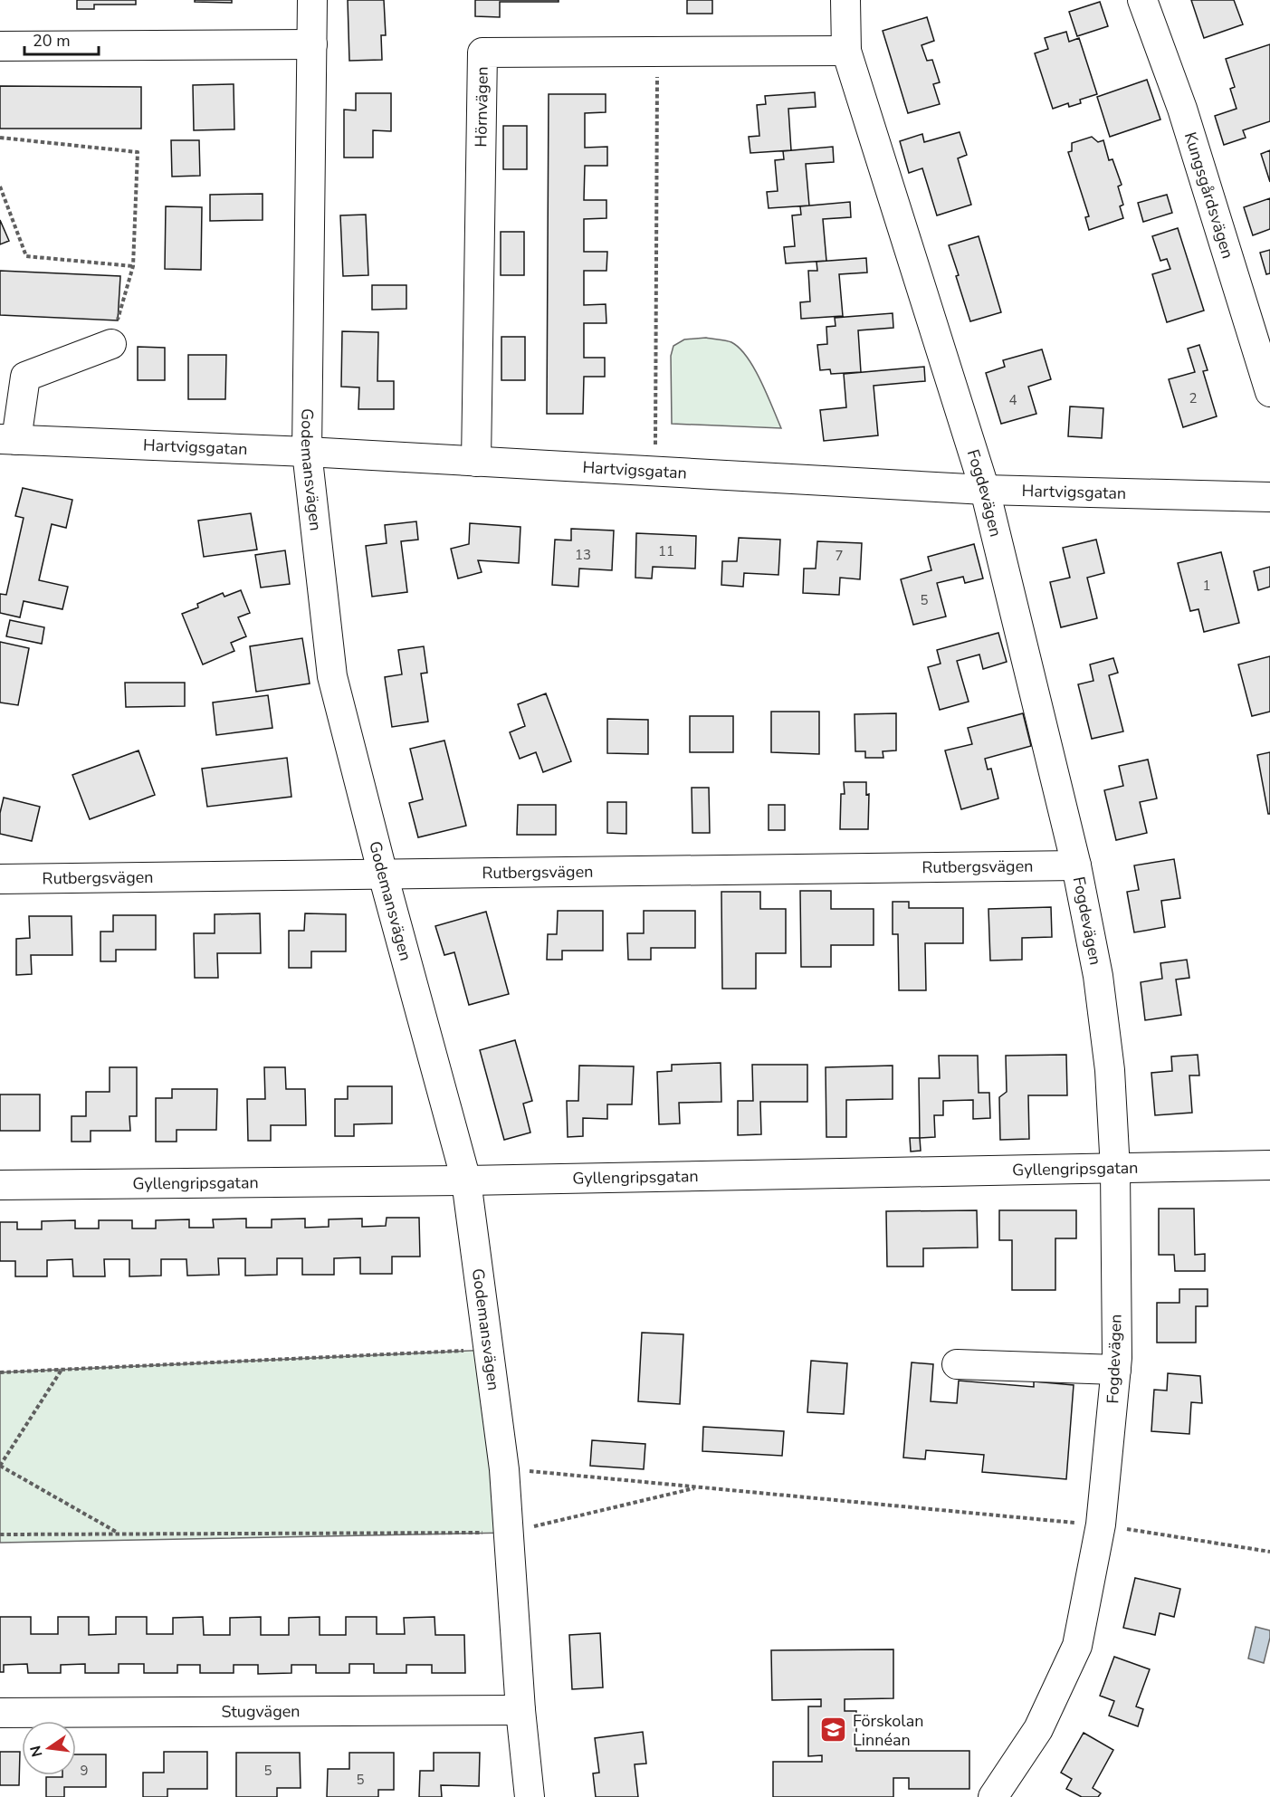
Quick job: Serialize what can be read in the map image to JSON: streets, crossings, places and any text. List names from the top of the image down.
{
  "streets": {
    "street": [
      "Hörnvägen",
      "Kungsgårdsvägen",
      "Hartvigsgatan",
      "Godemansvägen",
      "Fogdevägen",
      "Rutbergsvägen",
      "Gyllengripsgatan",
      "Stugvägen"
    ]
  },
  "crossings": [
    ["Hörnvägen", "Hartvigsgatan"],
    ["Hörnvägen", "Fogdevägen"],
    ["Hartvigsgatan", "Godemansvägen"],
    ["Hartvigsgatan", "Fogdevägen"],
    ["Godemansvägen", "Rutbergsvägen"],
    ["Godemansvägen", "Gyllengripsgatan"],
    ["Godemansvägen", "Stugvägen"],
    ["Fogdevägen", "Rutbergsvägen"],
    ["Fogdevägen", "Gyllengripsgatan"]
  ],
  "places": {
    "school or university": ["Förskolan Linnéan"]
  },
  "house_numbers": [
    "2",
    "4",
    "11",
    "13",
    "7",
    "1",
    "5",
    "9",
    "5",
    "5"
  ],
  "scale_bar": "20 m",
  "north": "left"
}
